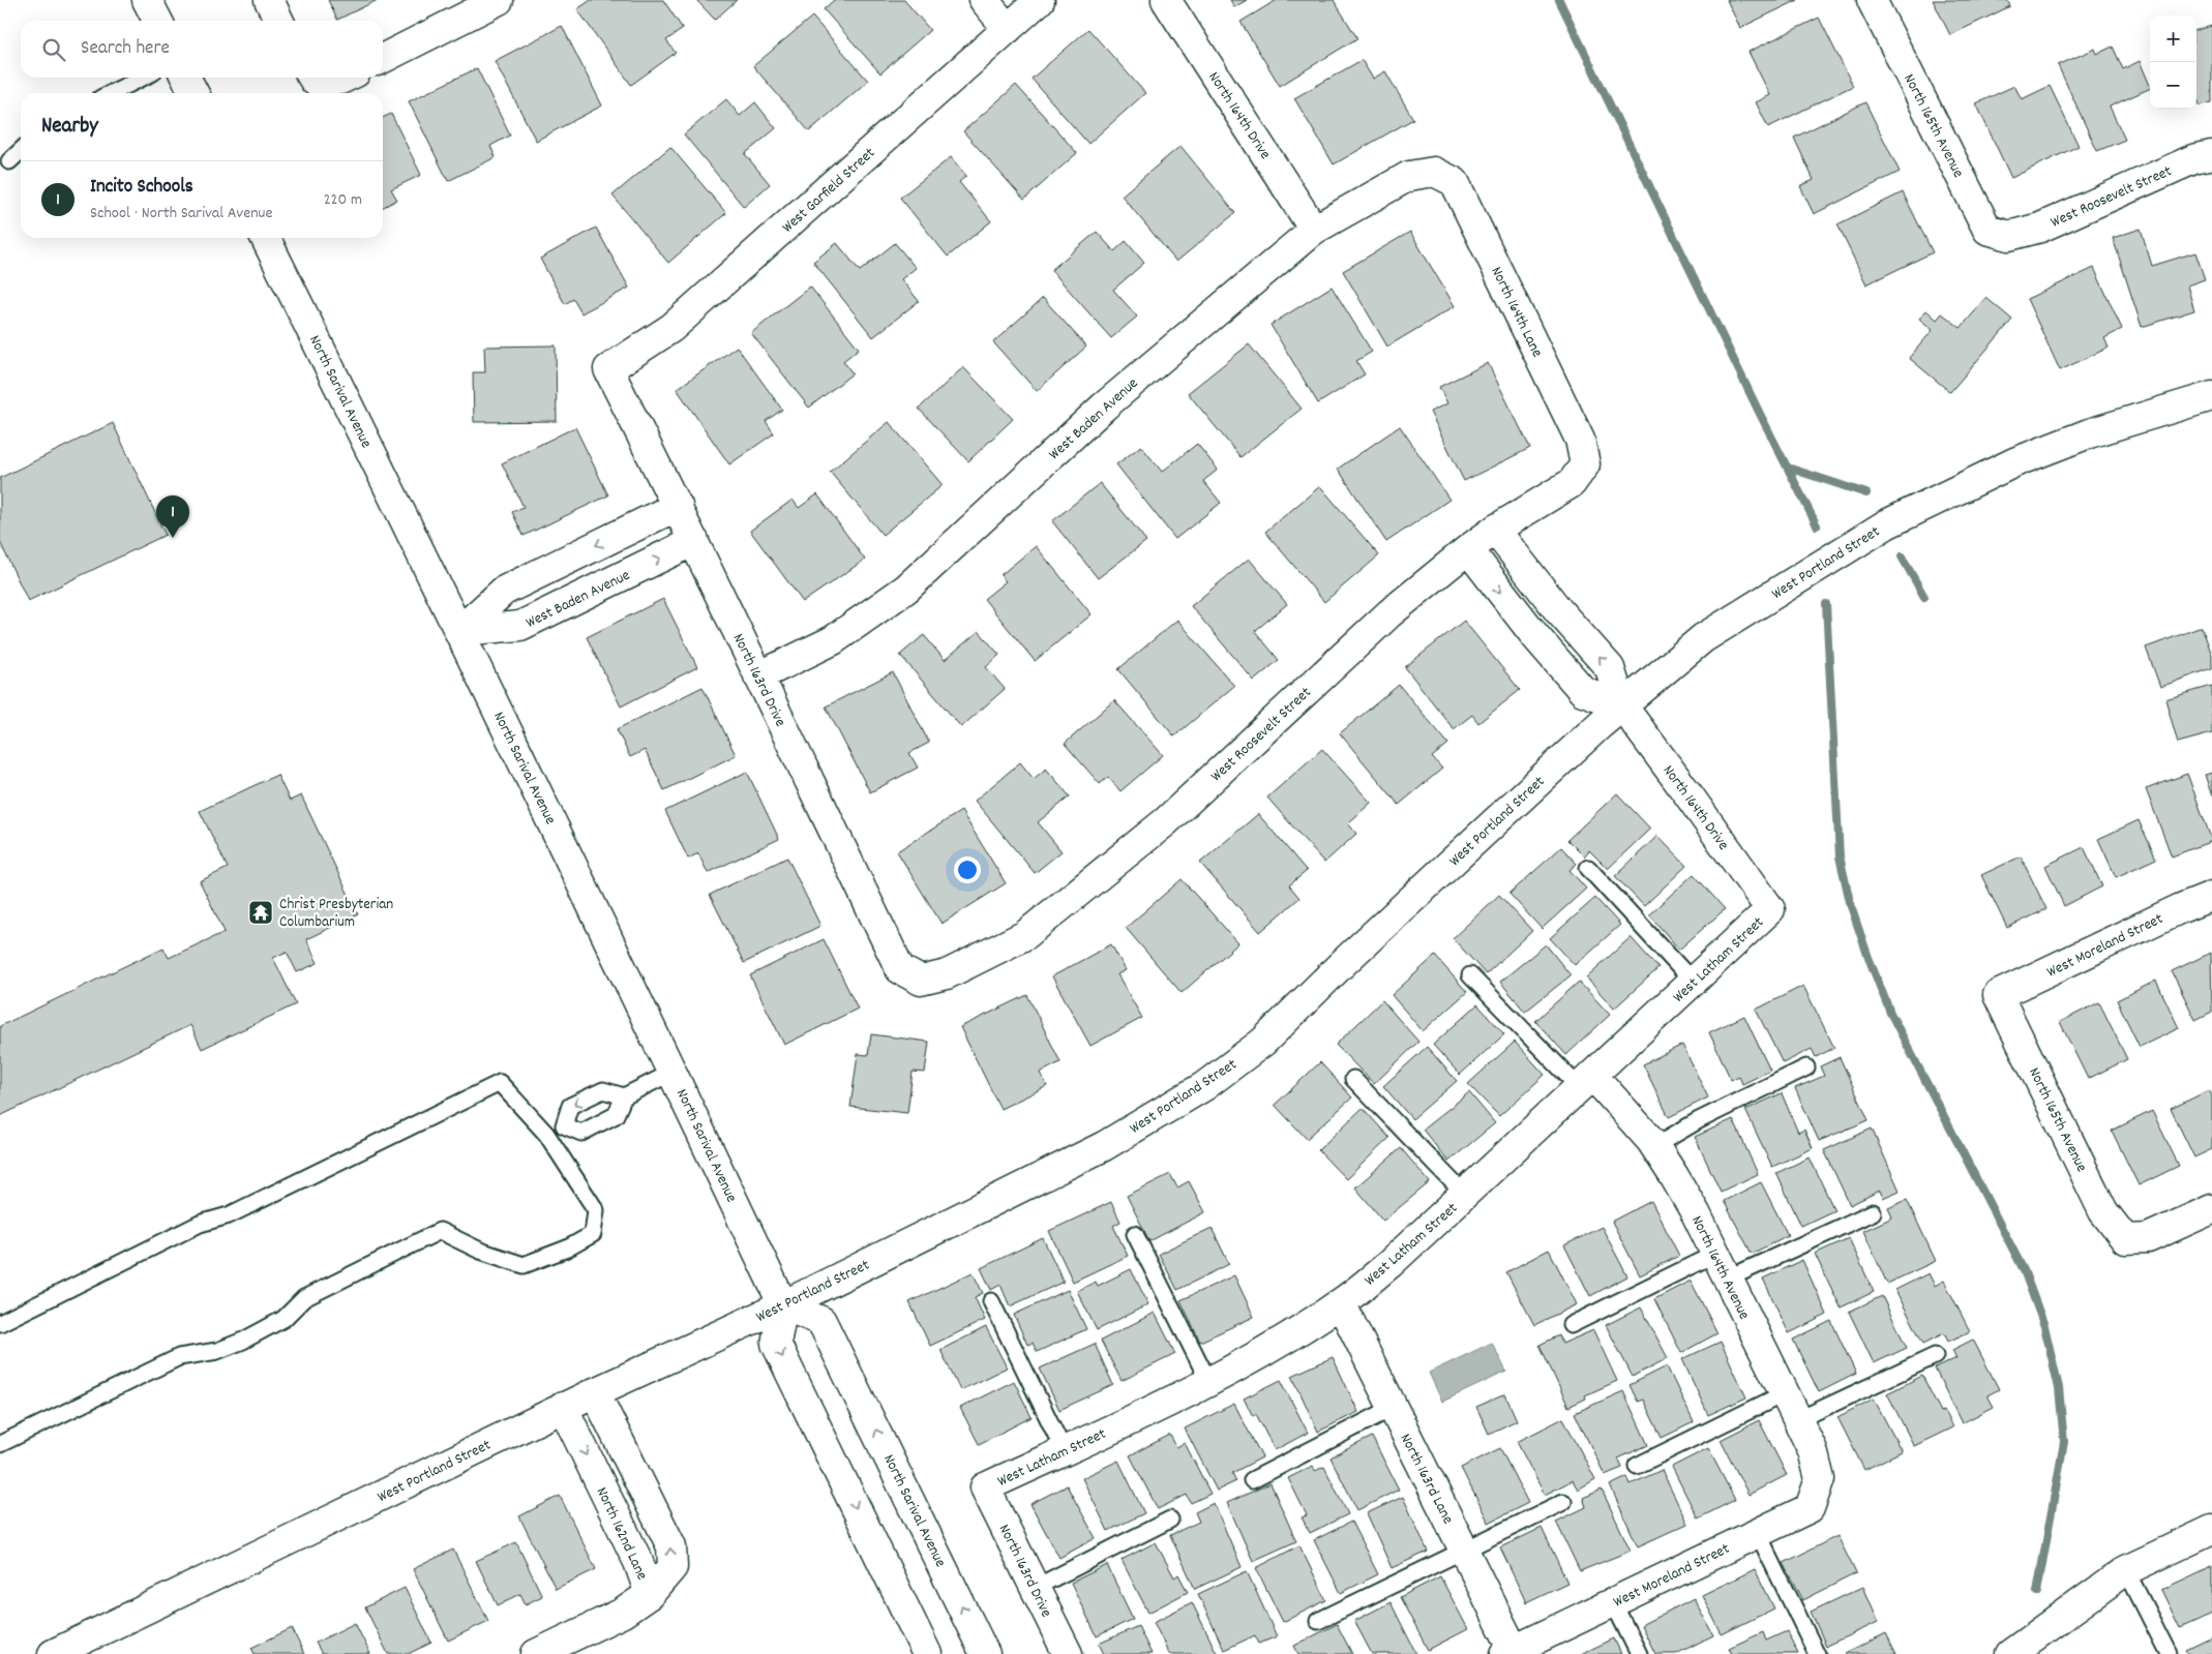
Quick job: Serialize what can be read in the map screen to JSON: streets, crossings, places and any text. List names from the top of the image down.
{
  "streets": {
    "street": [
      "North 164th Drive",
      "North 165th Avenue",
      "West Garfield Street",
      "West Roosevelt Street",
      "North 164th Lane",
      "North Sarival Avenue",
      "West Baden Avenue",
      "West Portland Street",
      "North 163rd Drive",
      "West Moreland Street",
      "West Latham Street",
      "North 164th Avenue",
      "North 163rd Lane",
      "North 162nd Lane"
    ]
  },
  "crossings": [
    ["North 164th Drive", "West Roosevelt Street"],
    ["North 164th Drive", "West Baden Avenue"],
    ["North 164th Drive", "West Portland Street"],
    ["North 164th Drive", "West Latham Street"],
    ["North 165th Avenue", "West Roosevelt Street"],
    ["North 165th Avenue", "West Moreland Street"],
    ["West Garfield Street", "North 163rd Drive"],
    ["West Roosevelt Street", "North 164th Lane"],
    ["West Roosevelt Street", "North 163rd Drive"],
    ["North 164th Lane", "West Baden Avenue"],
    ["North Sarival Avenue", "West Baden Avenue"],
    ["North Sarival Avenue", "West Portland Street"],
    ["West Baden Avenue", "North 163rd Drive"],
    ["West Portland Street", "North 162nd Lane"],
    ["North 163rd Drive", "West Latham Street"],
    ["West Moreland Street", "North 164th Avenue"],
    ["West Moreland Street", "North 163rd Lane"],
    ["West Latham Street", "North 164th Avenue"],
    ["West Latham Street", "North 163rd Lane"]
  ],
  "places": {
    "temple": ["Christ Presbyterian Columbarium"]
  },
  "page": {
    "map_buttons": ["+", "−"],
    "search": "Search here",
    "heading": "Nearby",
    "list": [
      {
        "mark": "1",
        "name": "Incito Schools",
        "note": "School · North Sarival Avenue",
        "value": "220 m"
      }
    ],
    "pins": "1"
  }
}
